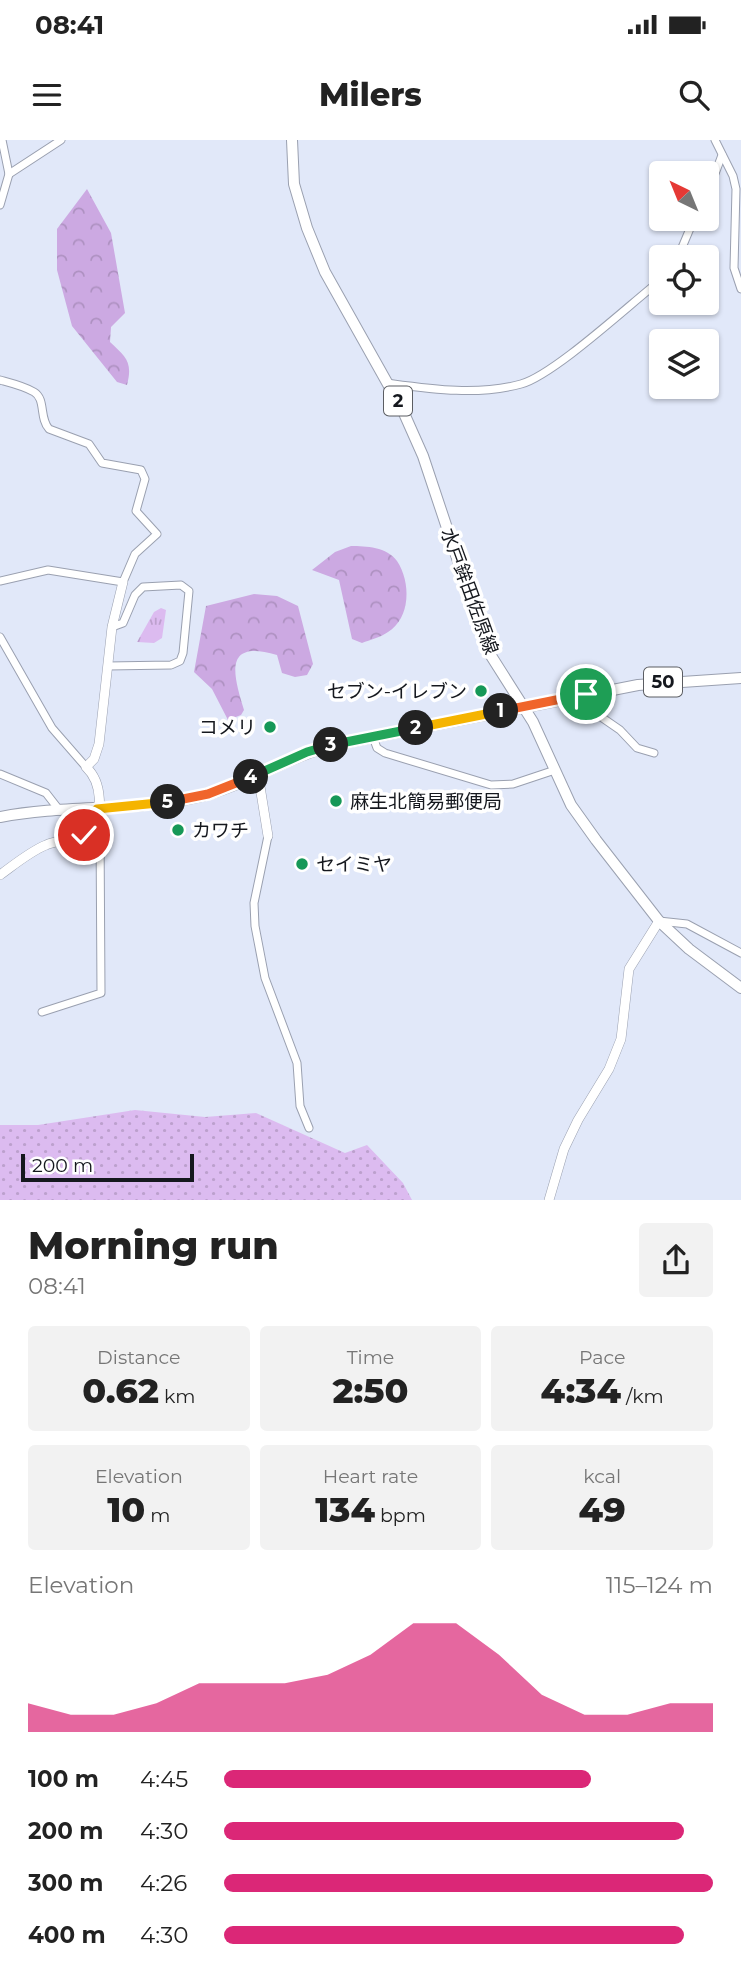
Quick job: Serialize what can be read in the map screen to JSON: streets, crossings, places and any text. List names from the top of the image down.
{
  "streets": {
    "main road": ["2", "水戸鉾田佐原線", "50"]
  },
  "crossings": [
    ["水戸鉾田佐原線", "50"]
  ],
  "places": [
    "セブン-イレブン",
    "コメリ",
    "麻生北簡易郵便局",
    "カワチ",
    "セイミヤ"
  ],
  "scale_bar": "200 m",
  "north": "top left",
  "page": {
    "status": "08:41",
    "header": "Milers",
    "pins": [
      "1",
      "2",
      "3",
      "4",
      "5"
    ],
    "scale": "200 m",
    "heading": ["Morning run", "08:41"],
    "stats": [
      ["Distance", "0.62 km"],
      ["Time", "2:50"],
      ["Pace", "4:34 /km"],
      ["Elevation", "10 m"],
      ["Heart rate", "134 bpm"],
      ["kcal", "49"]
    ],
    "chart": ["Elevation", "115–124 m"],
    "list": [
      {
        "name": "100 m",
        "note": "4:45"
      },
      {
        "name": "200 m",
        "note": "4:30"
      },
      {
        "name": "300 m",
        "note": "4:26"
      },
      {
        "name": "400 m",
        "note": "4:30"
      }
    ]
  }
}
